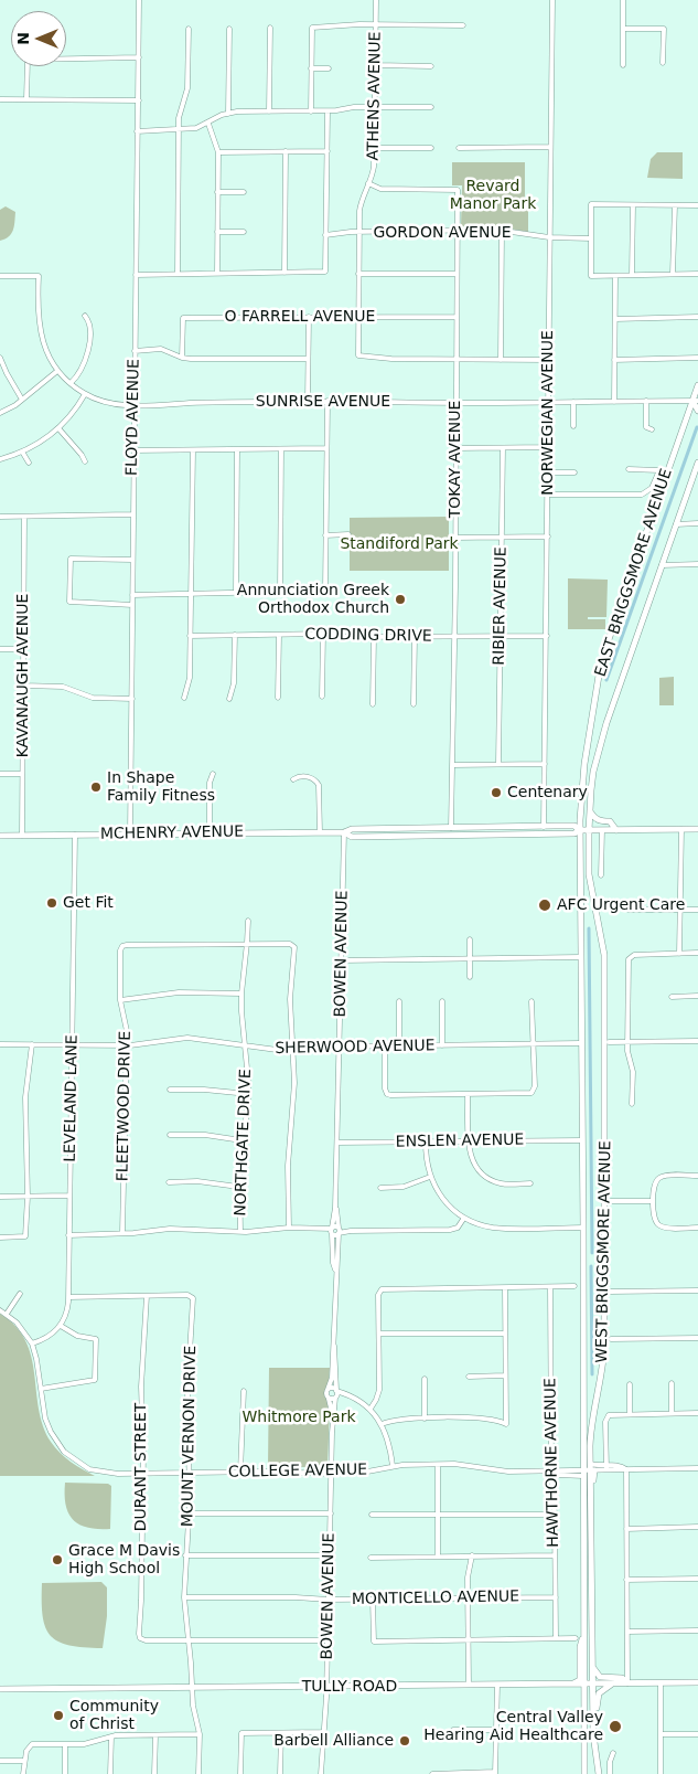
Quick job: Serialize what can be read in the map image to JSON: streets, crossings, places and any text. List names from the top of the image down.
{
  "streets": {
    "main road": [
      "EAST BRIGGSMORE AVENUE",
      "MCHENRY AVENUE",
      "WEST BRIGGSMORE AVENUE",
      "TULLY ROAD"
    ],
    "street": [
      "ATHENS AVENUE",
      "GORDON AVENUE",
      "O FARRELL AVENUE",
      "SUNRISE AVENUE",
      "NORWEGIAN AVENUE",
      "FLOYD AVENUE",
      "TOKAY AVENUE",
      "RIBIER AVENUE",
      "CODDING DRIVE",
      "KAVANAUGH AVENUE",
      "BOWEN AVENUE",
      "SHERWOOD AVENUE",
      "LEVELAND LANE",
      "FLEETWOOD DRIVE",
      "ENSLEN AVENUE",
      "NORTHGATE DRIVE",
      "MOUNT VERNON DRIVE",
      "HAWTHORNE AVENUE",
      "DURANT STREET",
      "COLLEGE AVENUE",
      "MONTICELLO AVENUE"
    ]
  },
  "crossings": [
    ["ATHENS AVENUE", "GORDON AVENUE"],
    ["ATHENS AVENUE", "O FARRELL AVENUE"],
    ["ATHENS AVENUE", "TOKAY AVENUE"],
    ["GORDON AVENUE", "NORWEGIAN AVENUE"],
    ["GORDON AVENUE", "TOKAY AVENUE"],
    ["O FARRELL AVENUE", "TOKAY AVENUE"],
    ["SUNRISE AVENUE", "NORWEGIAN AVENUE"],
    ["SUNRISE AVENUE", "FLOYD AVENUE"],
    ["SUNRISE AVENUE", "TOKAY AVENUE"],
    ["SUNRISE AVENUE", "EAST BRIGGSMORE AVENUE"],
    ["NORWEGIAN AVENUE", "CODDING DRIVE"],
    ["NORWEGIAN AVENUE", "MCHENRY AVENUE"],
    ["FLOYD AVENUE", "MCHENRY AVENUE"],
    ["TOKAY AVENUE", "CODDING DRIVE"],
    ["TOKAY AVENUE", "MCHENRY AVENUE"],
    ["EAST BRIGGSMORE AVENUE", "MCHENRY AVENUE"],
    ["EAST BRIGGSMORE AVENUE", "WEST BRIGGSMORE AVENUE"],
    ["RIBIER AVENUE", "CODDING DRIVE"],
    ["KAVANAUGH AVENUE", "MCHENRY AVENUE"],
    ["MCHENRY AVENUE", "BOWEN AVENUE"],
    ["MCHENRY AVENUE", "LEVELAND LANE"],
    ["MCHENRY AVENUE", "WEST BRIGGSMORE AVENUE"],
    ["BOWEN AVENUE", "SHERWOOD AVENUE"],
    ["BOWEN AVENUE", "ENSLEN AVENUE"],
    ["BOWEN AVENUE", "COLLEGE AVENUE"],
    ["BOWEN AVENUE", "MONTICELLO AVENUE"],
    ["BOWEN AVENUE", "TULLY ROAD"],
    ["SHERWOOD AVENUE", "LEVELAND LANE"],
    ["SHERWOOD AVENUE", "FLEETWOOD DRIVE"],
    ["SHERWOOD AVENUE", "NORTHGATE DRIVE"],
    ["SHERWOOD AVENUE", "WEST BRIGGSMORE AVENUE"],
    ["FLEETWOOD DRIVE", "NORTHGATE DRIVE"],
    ["ENSLEN AVENUE", "WEST BRIGGSMORE AVENUE"],
    ["WEST BRIGGSMORE AVENUE", "COLLEGE AVENUE"],
    ["WEST BRIGGSMORE AVENUE", "TULLY ROAD"],
    ["MOUNT VERNON DRIVE", "DURANT STREET"],
    ["MOUNT VERNON DRIVE", "COLLEGE AVENUE"],
    ["MOUNT VERNON DRIVE", "MONTICELLO AVENUE"],
    ["MOUNT VERNON DRIVE", "TULLY ROAD"],
    ["HAWTHORNE AVENUE", "COLLEGE AVENUE"],
    ["HAWTHORNE AVENUE", "MONTICELLO AVENUE"],
    ["DURANT STREET", "COLLEGE AVENUE"]
  ],
  "parks": ["Revard Manor Park", "Standiford Park", "Whitmore Park"],
  "places": [
    "Annunciation Greek Orthodox Church",
    "In Shape Family Fitness",
    "Centenary",
    "Get Fit",
    "AFC Urgent Care",
    "Grace M Davis High School",
    "Community of Christ",
    "Central Valley Hearing Aid Healthcare",
    "Barbell Alliance"
  ],
  "north": "left"
}
